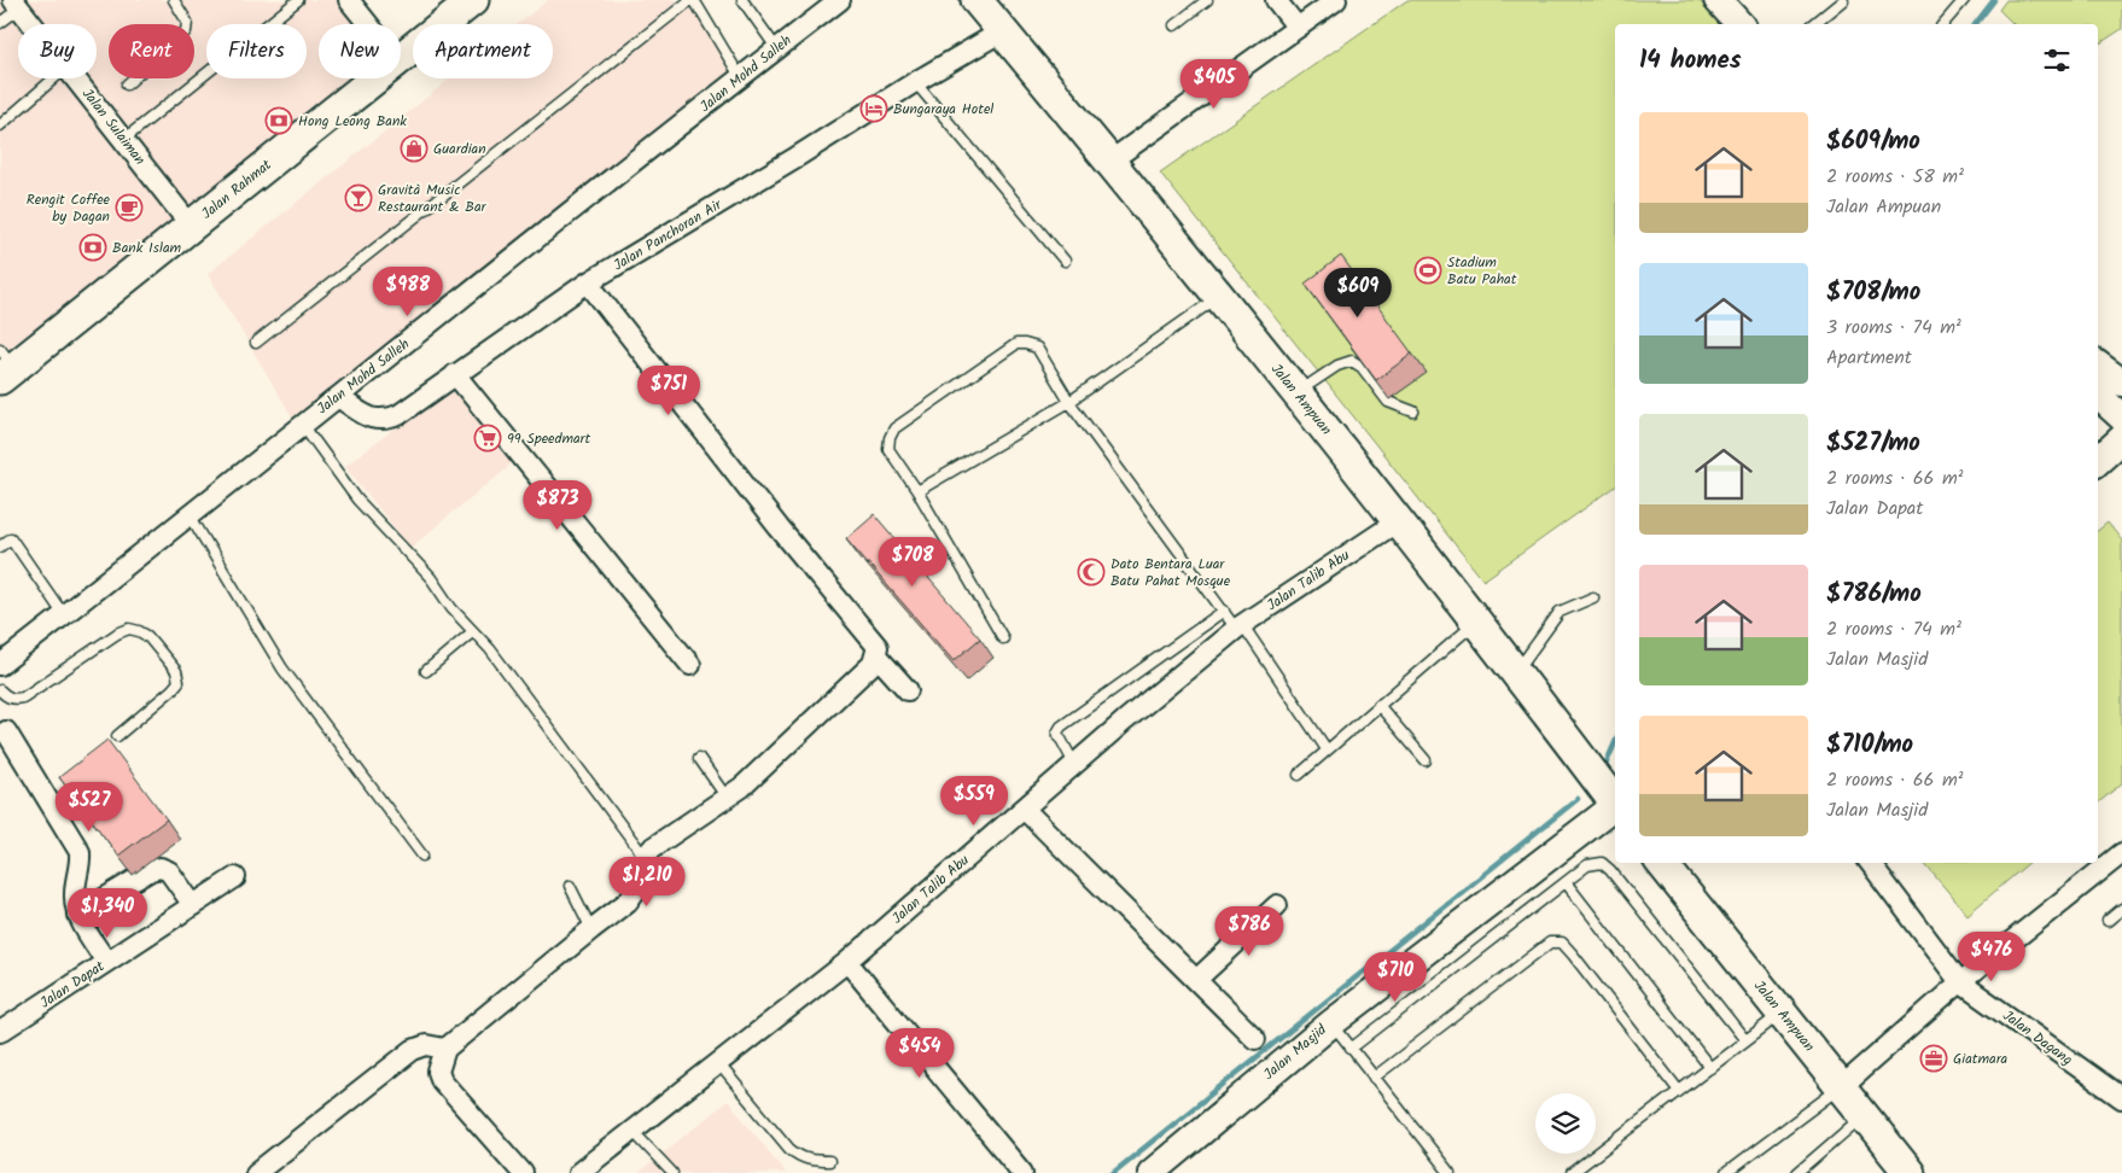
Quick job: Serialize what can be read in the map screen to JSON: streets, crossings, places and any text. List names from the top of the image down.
{
  "streets": {
    "main road": ["Jalan Rahmat", "Jalan Ampuan"],
    "street": [
      "Jalan Mohd Salleh",
      "Jalan Sulaiman",
      "Jalan Panchoran Air",
      "Jalan Talib Abu",
      "Jalan Dapat",
      "Jalan Dagang",
      "Jalan Masjid"
    ]
  },
  "crossings": [
    ["Jalan Mohd Salleh", "Jalan Panchoran Air"],
    ["Jalan Sulaiman", "Jalan Rahmat"],
    ["Jalan Panchoran Air", "Jalan Ampuan"],
    ["Jalan Ampuan", "Jalan Talib Abu"]
  ],
  "places": {
    "hotel": ["Bungaraya Hotel"],
    "bank": ["Hong Leong Bank", "Bank Islam"],
    "shop": ["Guardian"],
    "bar": ["Gravità Music Restaurant & Bar"],
    "cafe": ["Rengit Coffee by Dagan"],
    "sports": ["Stadium Batu Pahat"],
    "supermarket": ["99 Speedmart"],
    "mosque": ["Dato Bentara Luar Batu Pahat Mosque"],
    "office": ["Giatmara"]
  },
  "page": {
    "chip": [
      "Buy",
      "Rent",
      "Filters",
      "New",
      "Apartment"
    ],
    "heading": "14 homes",
    "price": [
      "$405",
      "$988",
      "$609",
      "$751",
      "$873",
      "$708",
      "$559",
      "$527",
      "$1,210",
      "$1,340",
      "$786",
      "$476",
      "$710",
      "$454"
    ],
    "list": [
      {
        "name": "$609/mo",
        "note": "2 rooms · 58 m² · Jalan Ampuan"
      },
      {
        "name": "$708/mo",
        "note": "3 rooms · 74 m² · Apartment"
      },
      {
        "name": "$527/mo",
        "note": "2 rooms · 66 m² · Jalan Dapat"
      },
      {
        "name": "$786/mo",
        "note": "2 rooms · 74 m² · Jalan Masjid"
      },
      {
        "name": "$710/mo",
        "note": "2 rooms · 66 m² · Jalan Masjid"
      }
    ]
  }
}
